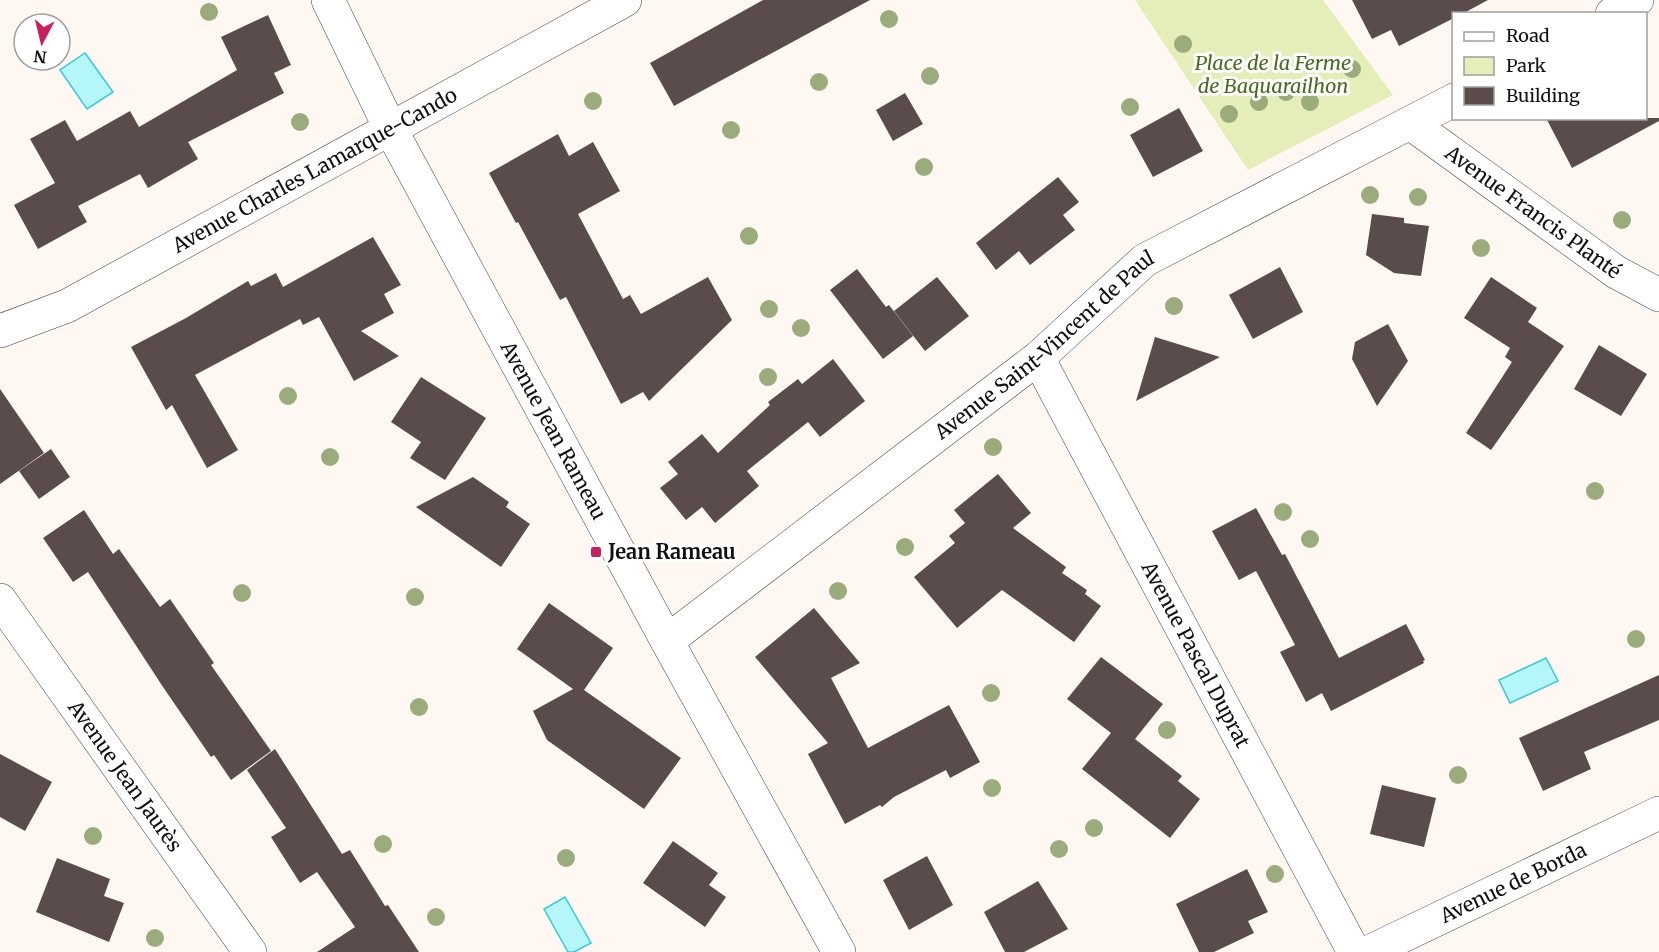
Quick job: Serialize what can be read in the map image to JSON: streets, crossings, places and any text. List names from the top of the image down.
{
  "streets": {
    "street": [
      "Avenue Charles Lamarque-Cando",
      "Avenue Francis Planté",
      "Avenue Saint-Vincent de Paul",
      "Avenue Jean Rameau",
      "Avenue Pascal Duprat",
      "Avenue Jean Jaurès",
      "Avenue de Borda"
    ]
  },
  "crossings": [
    ["Avenue Charles Lamarque-Cando", "Avenue Jean Rameau"],
    ["Avenue Francis Planté", "Avenue Saint-Vincent de Paul"],
    ["Avenue Saint-Vincent de Paul", "Avenue Jean Rameau"],
    ["Avenue Saint-Vincent de Paul", "Avenue Pascal Duprat"]
  ],
  "parks": ["Place de la Ferme de Baquarailhon"],
  "places": {
    "transit": ["Jean Rameau"]
  },
  "legend": ["Road", "Park", "Building"],
  "north": "bottom"
}
